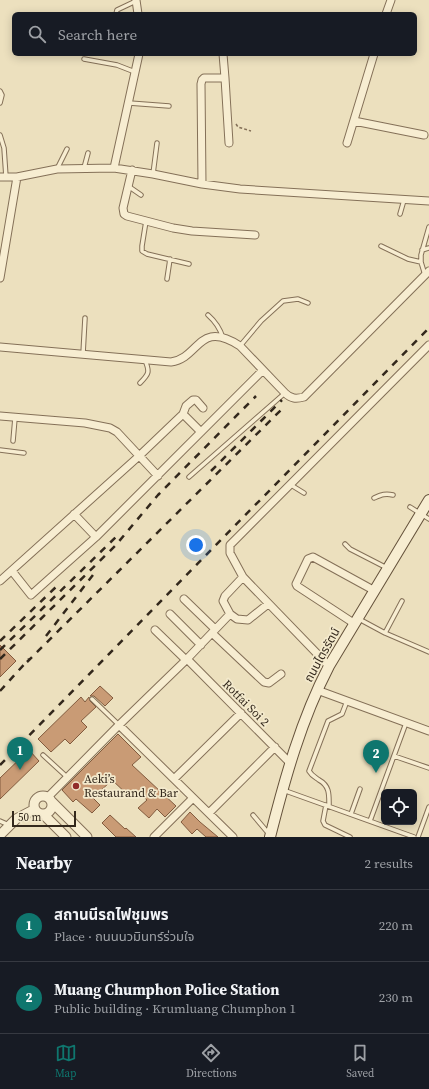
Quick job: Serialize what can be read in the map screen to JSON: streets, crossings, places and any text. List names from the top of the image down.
{
  "streets": {
    "main road": ["ถนนไตรรัตน์"],
    "street": ["Rotfai Soi 2"]
  },
  "crossings": [
    ["ถนนไตรรัตน์", "Rotfai Soi 2"]
  ],
  "places": ["Aeki’s Restaurand & Bar"],
  "scale_bar": "50 m",
  "page": {
    "search": "Search here",
    "pins": ["1", "2"],
    "scale": "50 m",
    "heading": ["Nearby", "2 results"],
    "list": [
      {
        "mark": "1",
        "name": "สถานนีรถไฟชุมพร",
        "note": "Place · ถนนนวมินทร์ร่วมใจ",
        "value": "220 m"
      },
      {
        "mark": "2",
        "name": "Muang Chumphon Police Station",
        "note": "Public building · Krumluang Chumphon 1",
        "value": "230 m"
      }
    ],
    "nav": ["Map", "Directions", "Saved"]
  }
}
